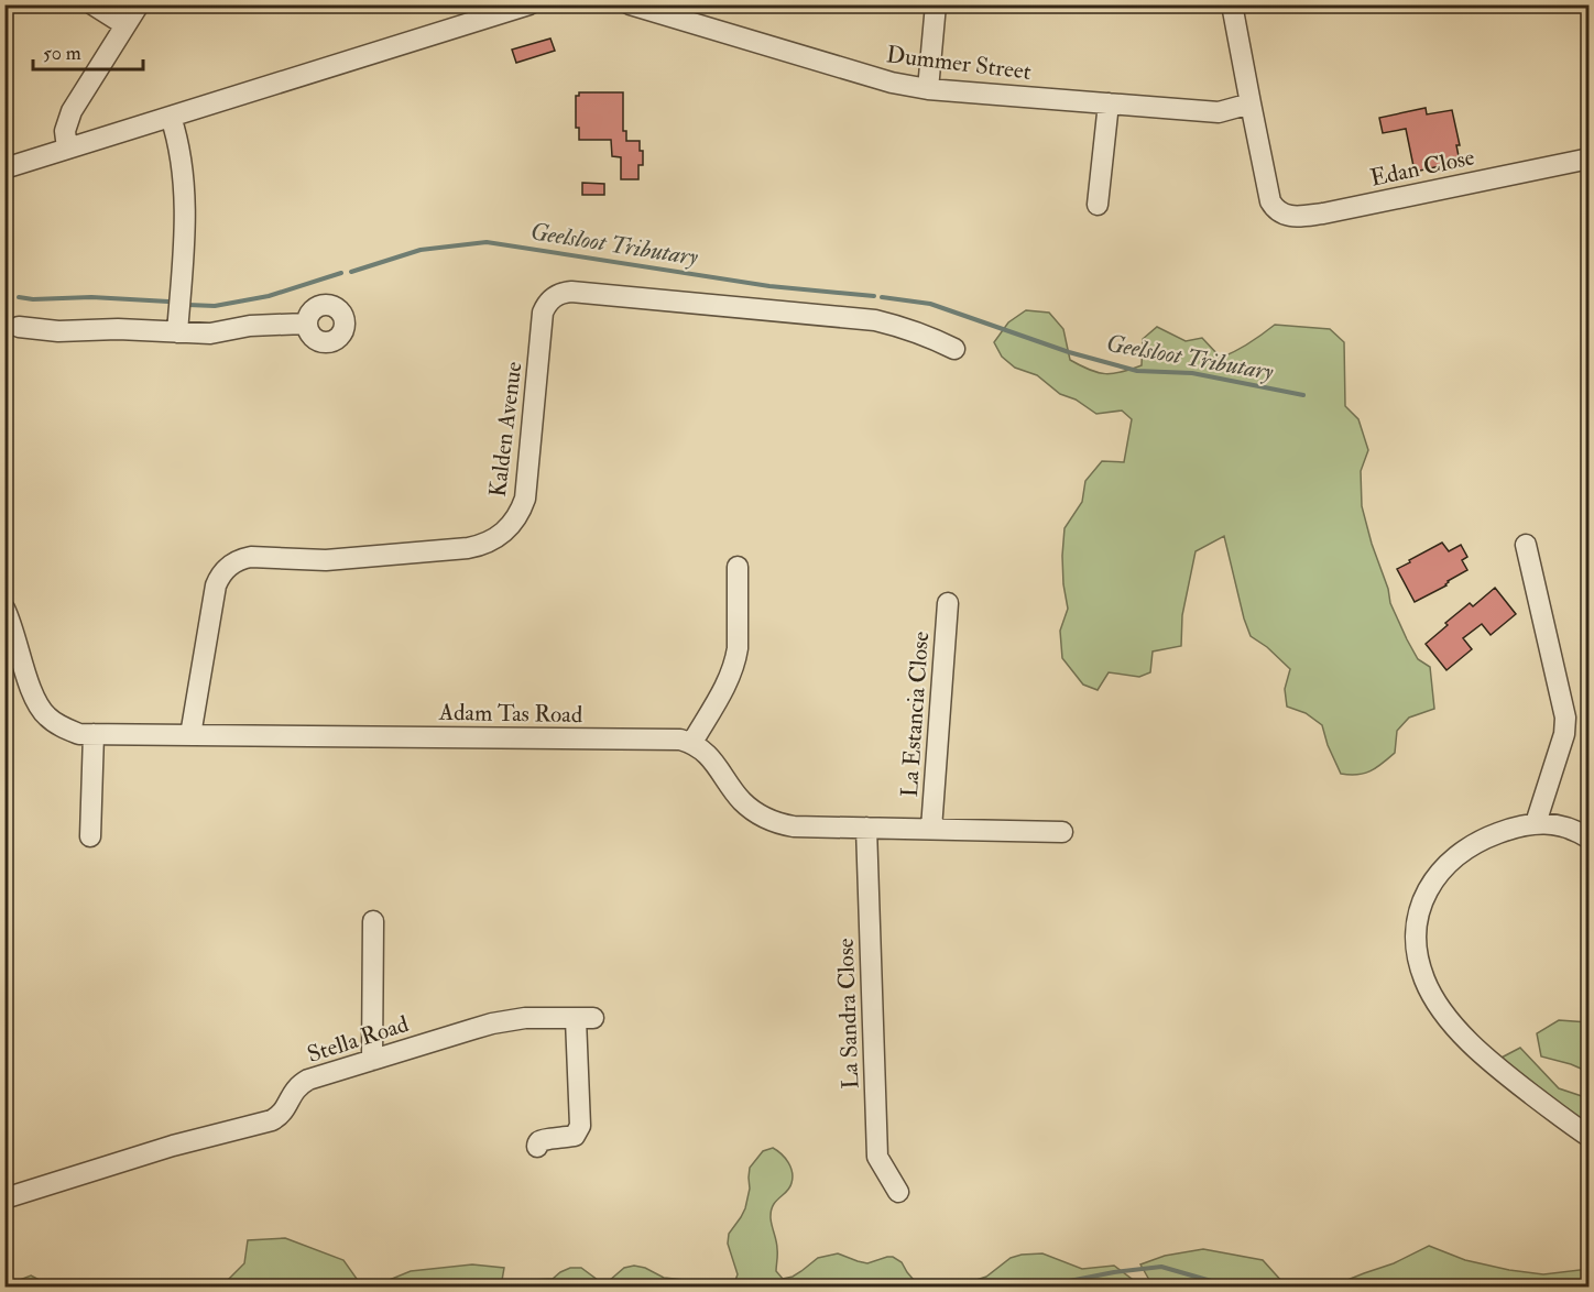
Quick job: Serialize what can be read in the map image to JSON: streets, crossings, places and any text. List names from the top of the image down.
{
  "streets": {
    "street": [
      "Dummer Street",
      "Edan Close",
      "Kalden Avenue",
      "Adam Tas Road",
      "La Estancia Close",
      "La Sandra Close",
      "Stella Road"
    ]
  },
  "crossings": [
    ["Dummer Street", "Edan Close"],
    ["Kalden Avenue", "Adam Tas Road"]
  ],
  "water": ["Geelsloot Tributary"],
  "scale_bar": "50 m"
}
